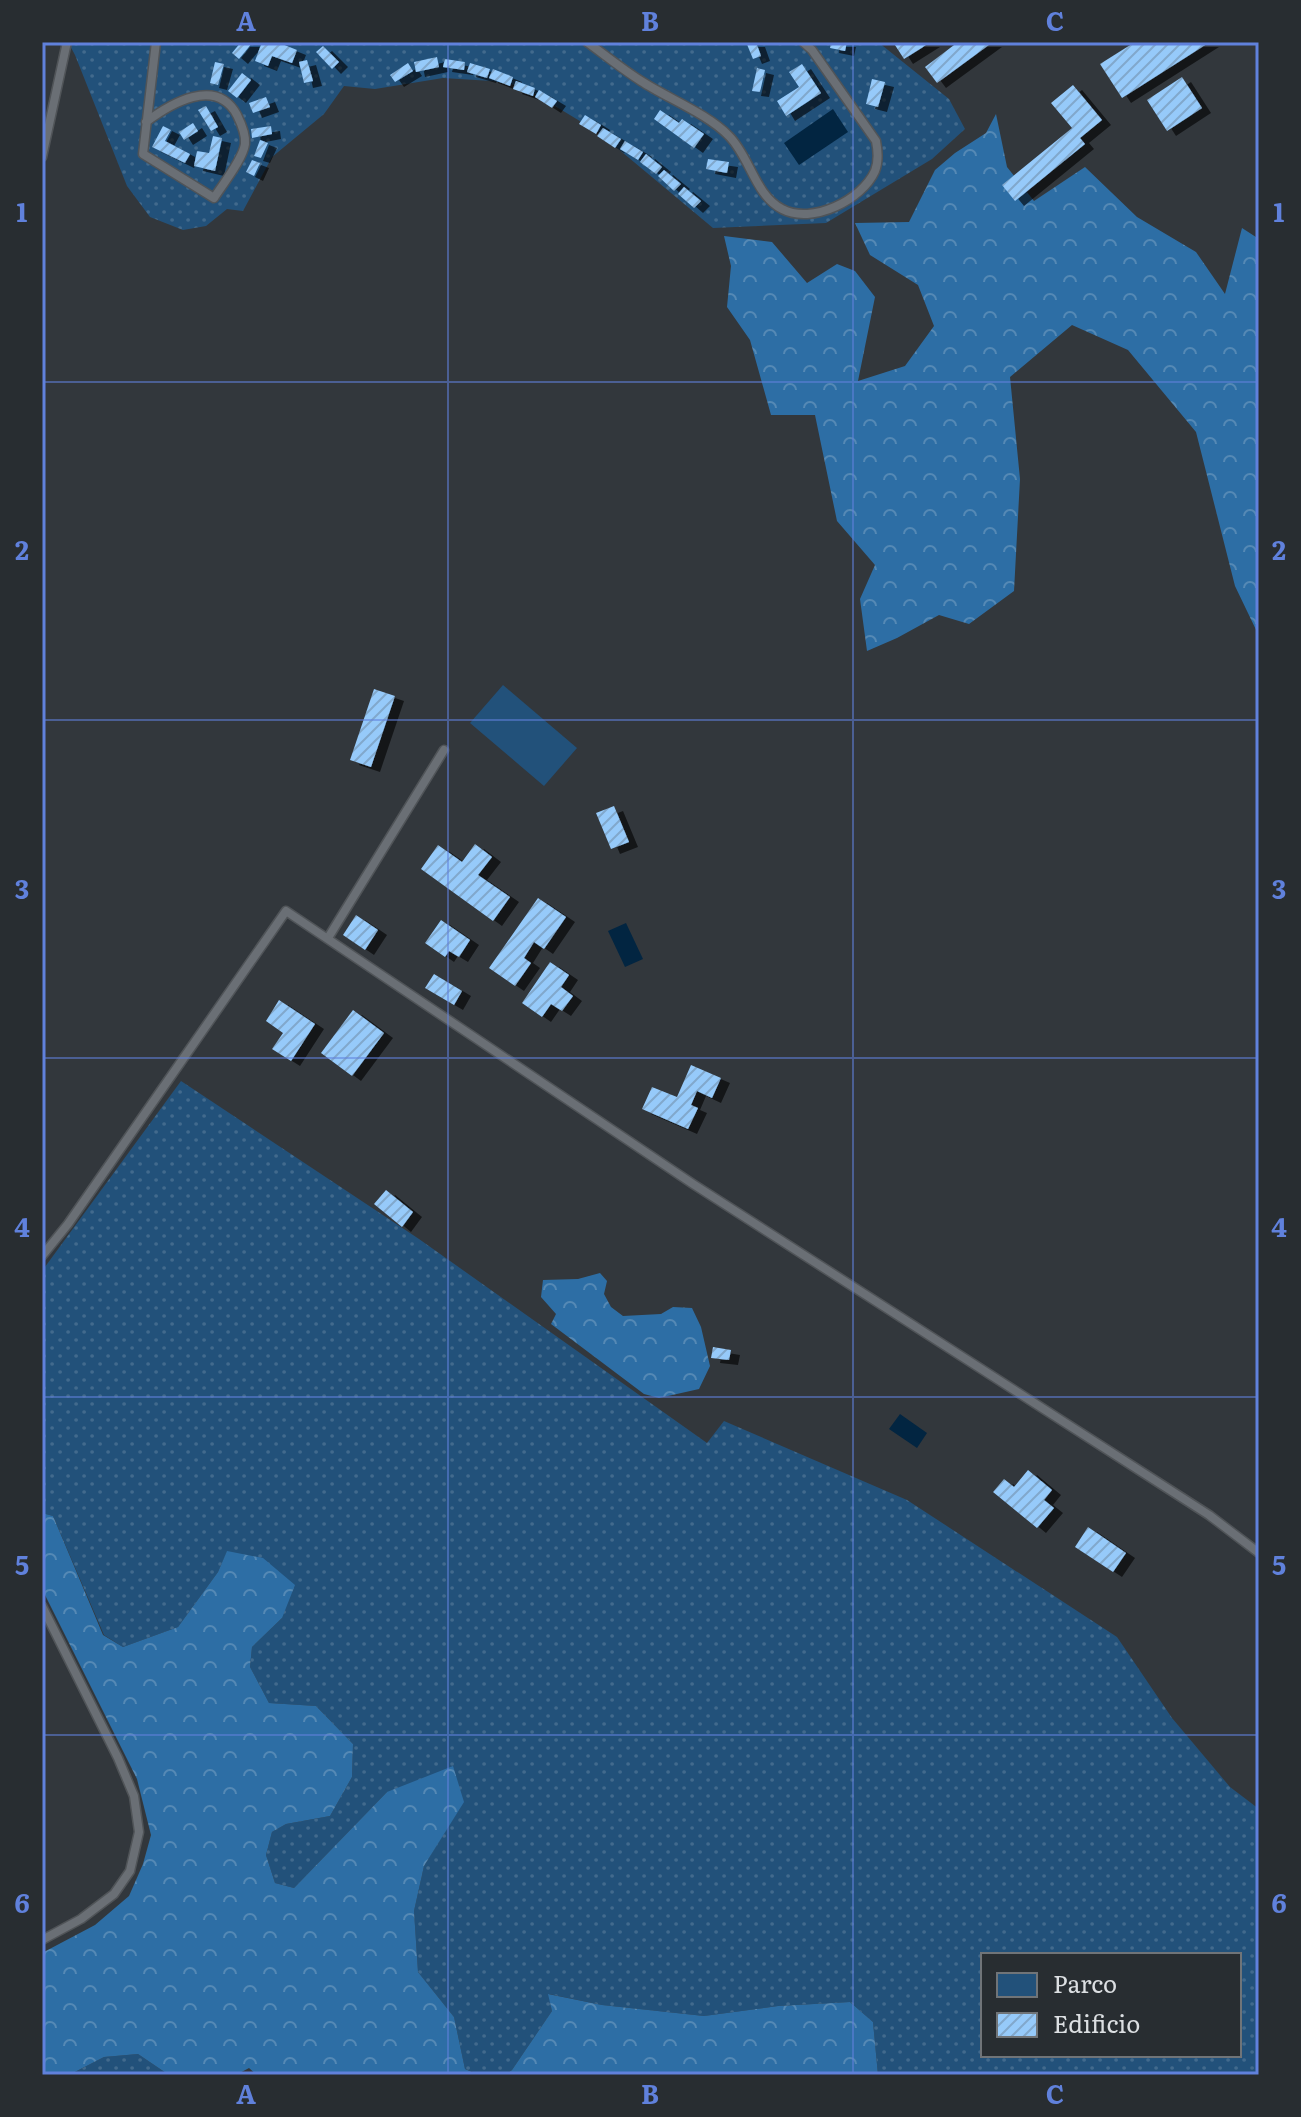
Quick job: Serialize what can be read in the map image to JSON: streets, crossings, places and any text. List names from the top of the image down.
{
  "legend": ["Parco", "Edificio"],
  "grid": {
    "columns": ["A", "B", "C"],
    "rows": [
      "1",
      "2",
      "3",
      "4",
      "5",
      "6"
    ]
  }
}
